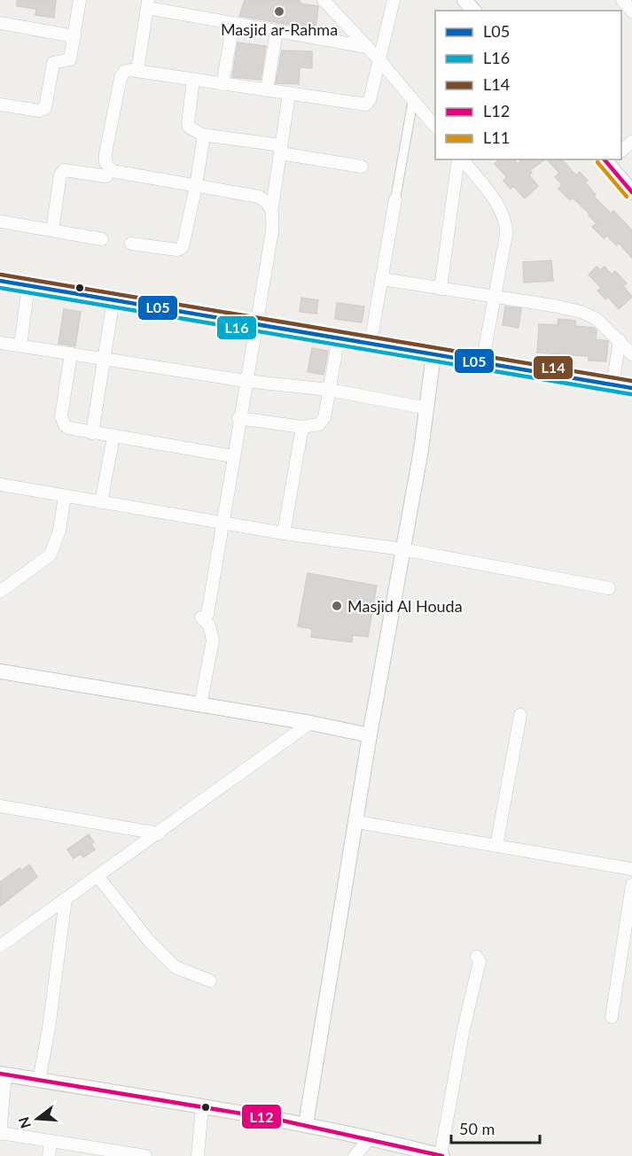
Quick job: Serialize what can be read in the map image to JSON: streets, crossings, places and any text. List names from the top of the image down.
{
  "places": ["Masjid ar-Rahma", "Masjid Al Houda"],
  "lines": [
    "transit line L12",
    "transit line L11",
    "transit line L14",
    "transit line L05",
    "transit line L16"
  ],
  "legend": [
    "L05",
    "L16",
    "L14",
    "L12",
    "L11"
  ],
  "scale_bar": "50 m",
  "north": "left"
}
